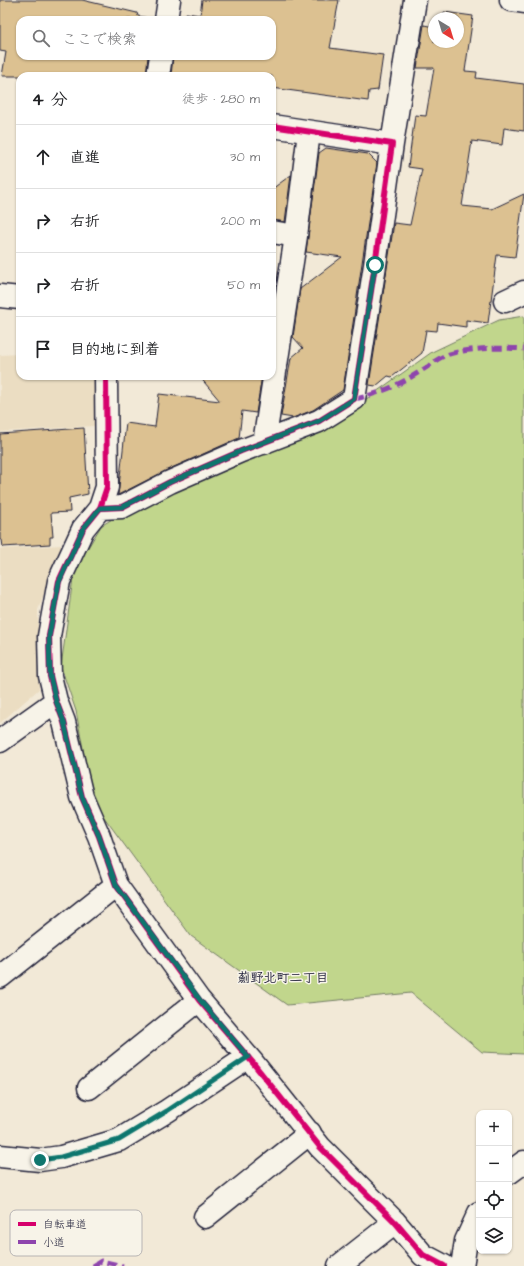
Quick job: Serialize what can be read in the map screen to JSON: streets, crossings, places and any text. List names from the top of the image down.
{
  "districts": ["薊野北町二丁目"],
  "legend": ["自転車道", "小道"],
  "north": "bottom right",
  "page": {
    "search": "ここで検索",
    "heading": ["4 分", "徒歩 · 280 m"],
    "list": [
      ["直進", "30 m"],
      ["右折", "200 m"],
      ["右折", "50 m"],
      "目的地に到着"
    ],
    "map_buttons": ["+", "−"]
  }
}
